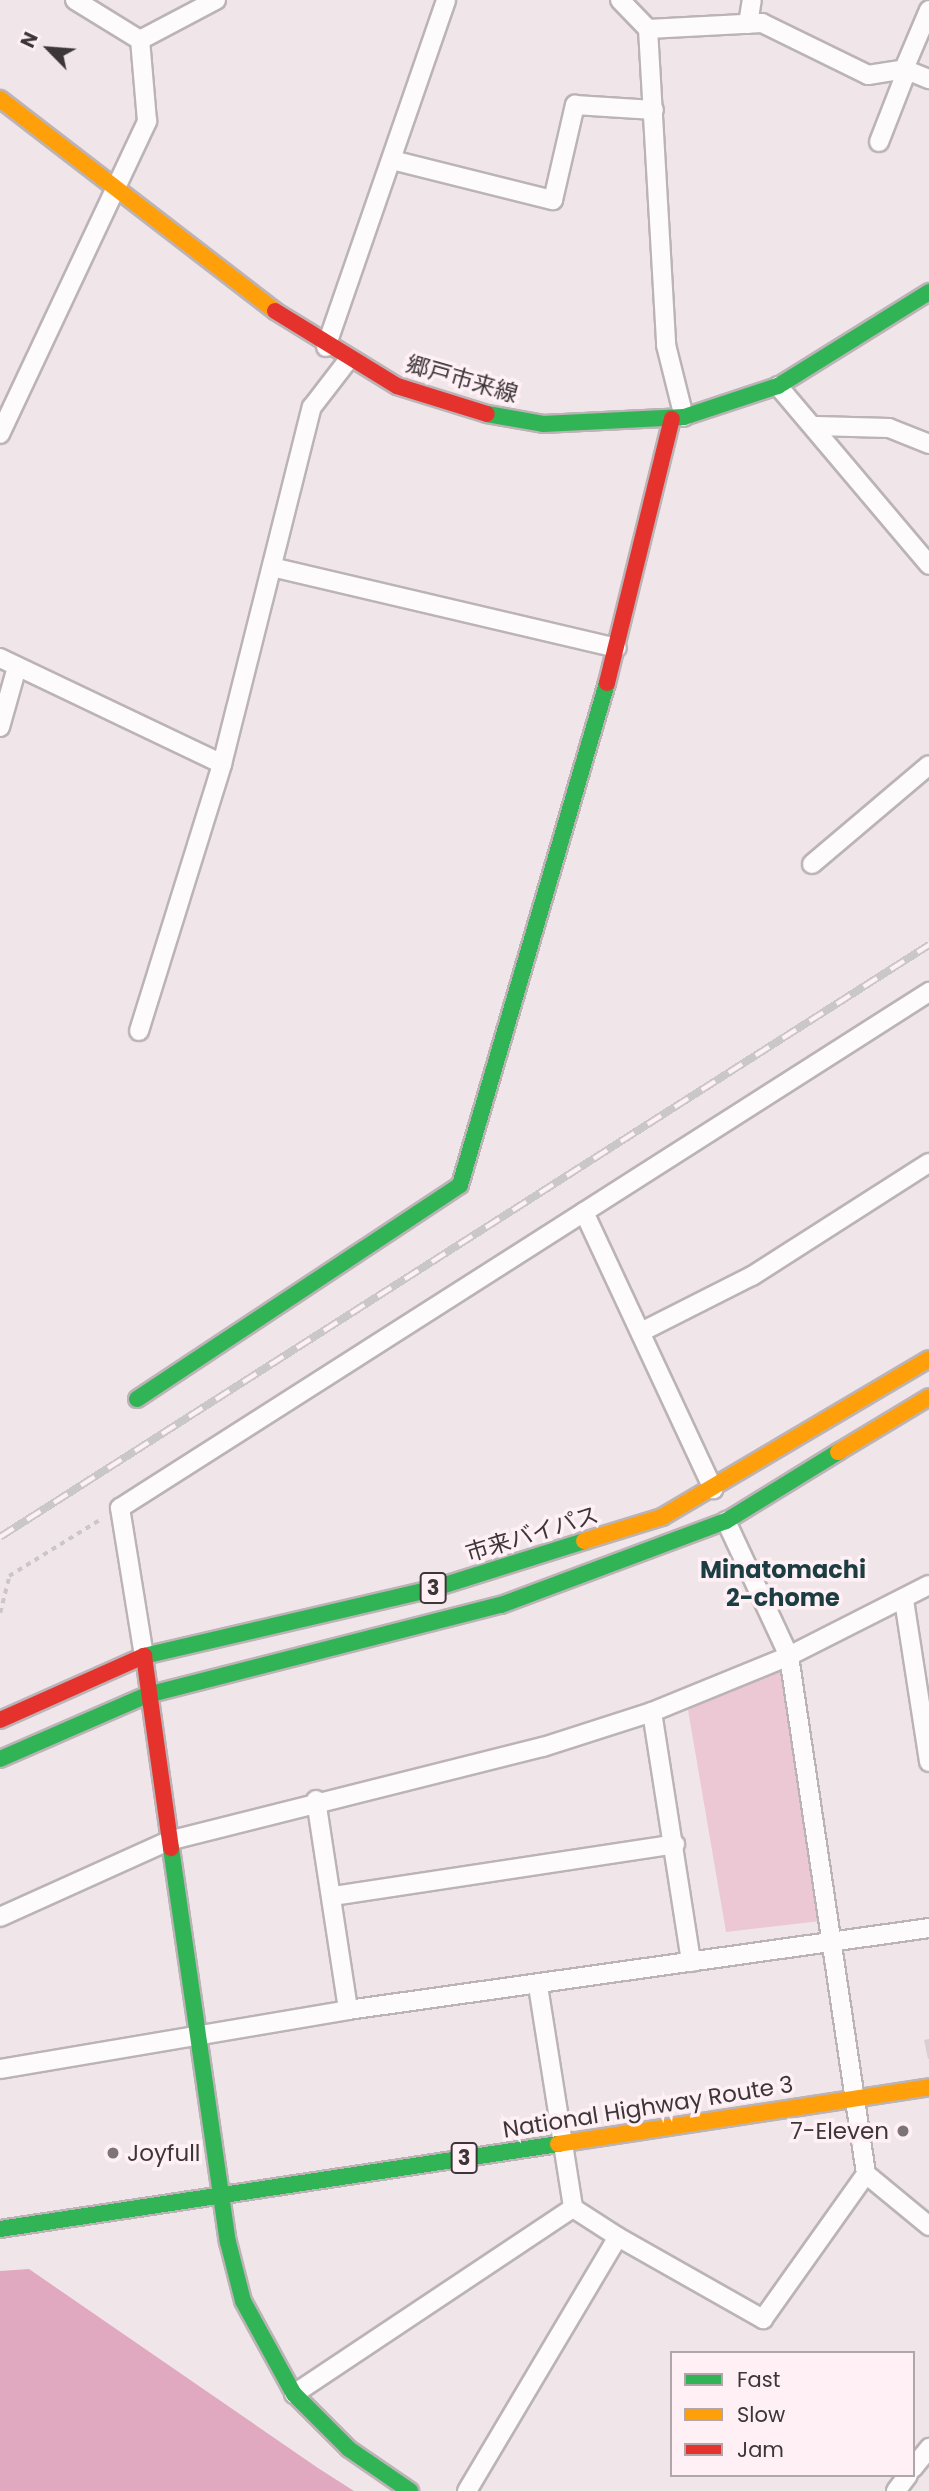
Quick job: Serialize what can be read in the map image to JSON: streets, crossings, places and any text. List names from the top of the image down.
{
  "streets": {
    "main road": [
      "郷戸市来線",
      "市来バイパス",
      "3",
      "National Highway Route 3"
    ]
  },
  "districts": ["Minatomachi 2-chome"],
  "places": ["7-Eleven", "Joyfull"],
  "legend": ["Fast", "Slow", "Jam"],
  "north": "top left"
}
